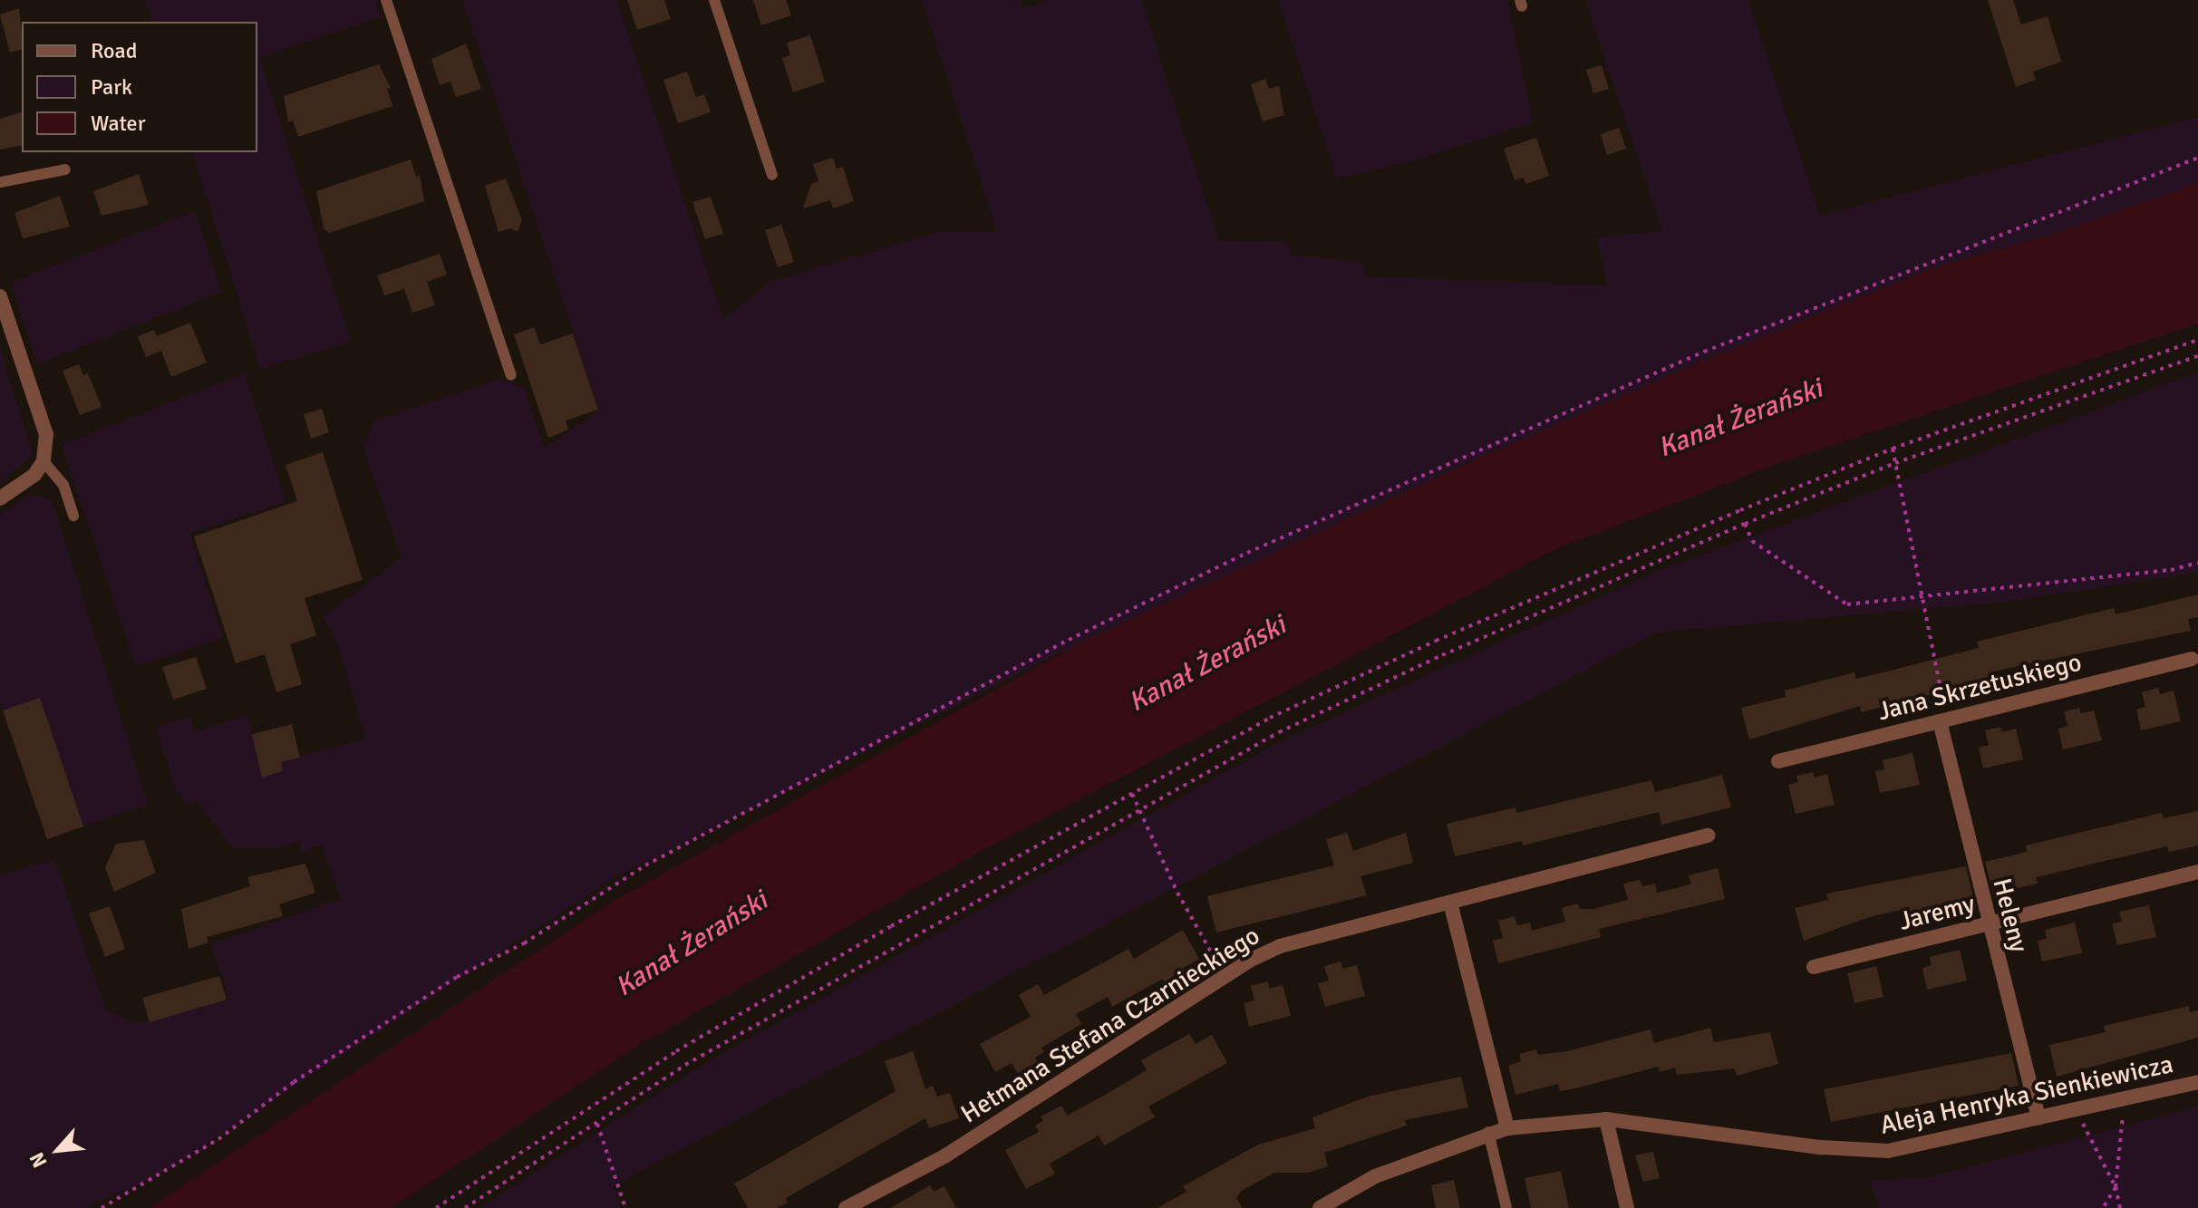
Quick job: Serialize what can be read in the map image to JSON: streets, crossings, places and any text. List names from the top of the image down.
{
  "streets": {
    "street": [
      "Jana Skrzetuskiego",
      "Jaremy",
      "Heleny",
      "Hetmana Stefana Czarnieckiego",
      "Aleja Henryka Sienkiewicza"
    ]
  },
  "crossings": [
    ["Jana Skrzetuskiego", "Heleny"],
    ["Jaremy", "Heleny"],
    ["Heleny", "Aleja Henryka Sienkiewicza"]
  ],
  "water": ["Kanał Żerański"],
  "legend": ["Road", "Park", "Water"],
  "north": "bottom left"
}
